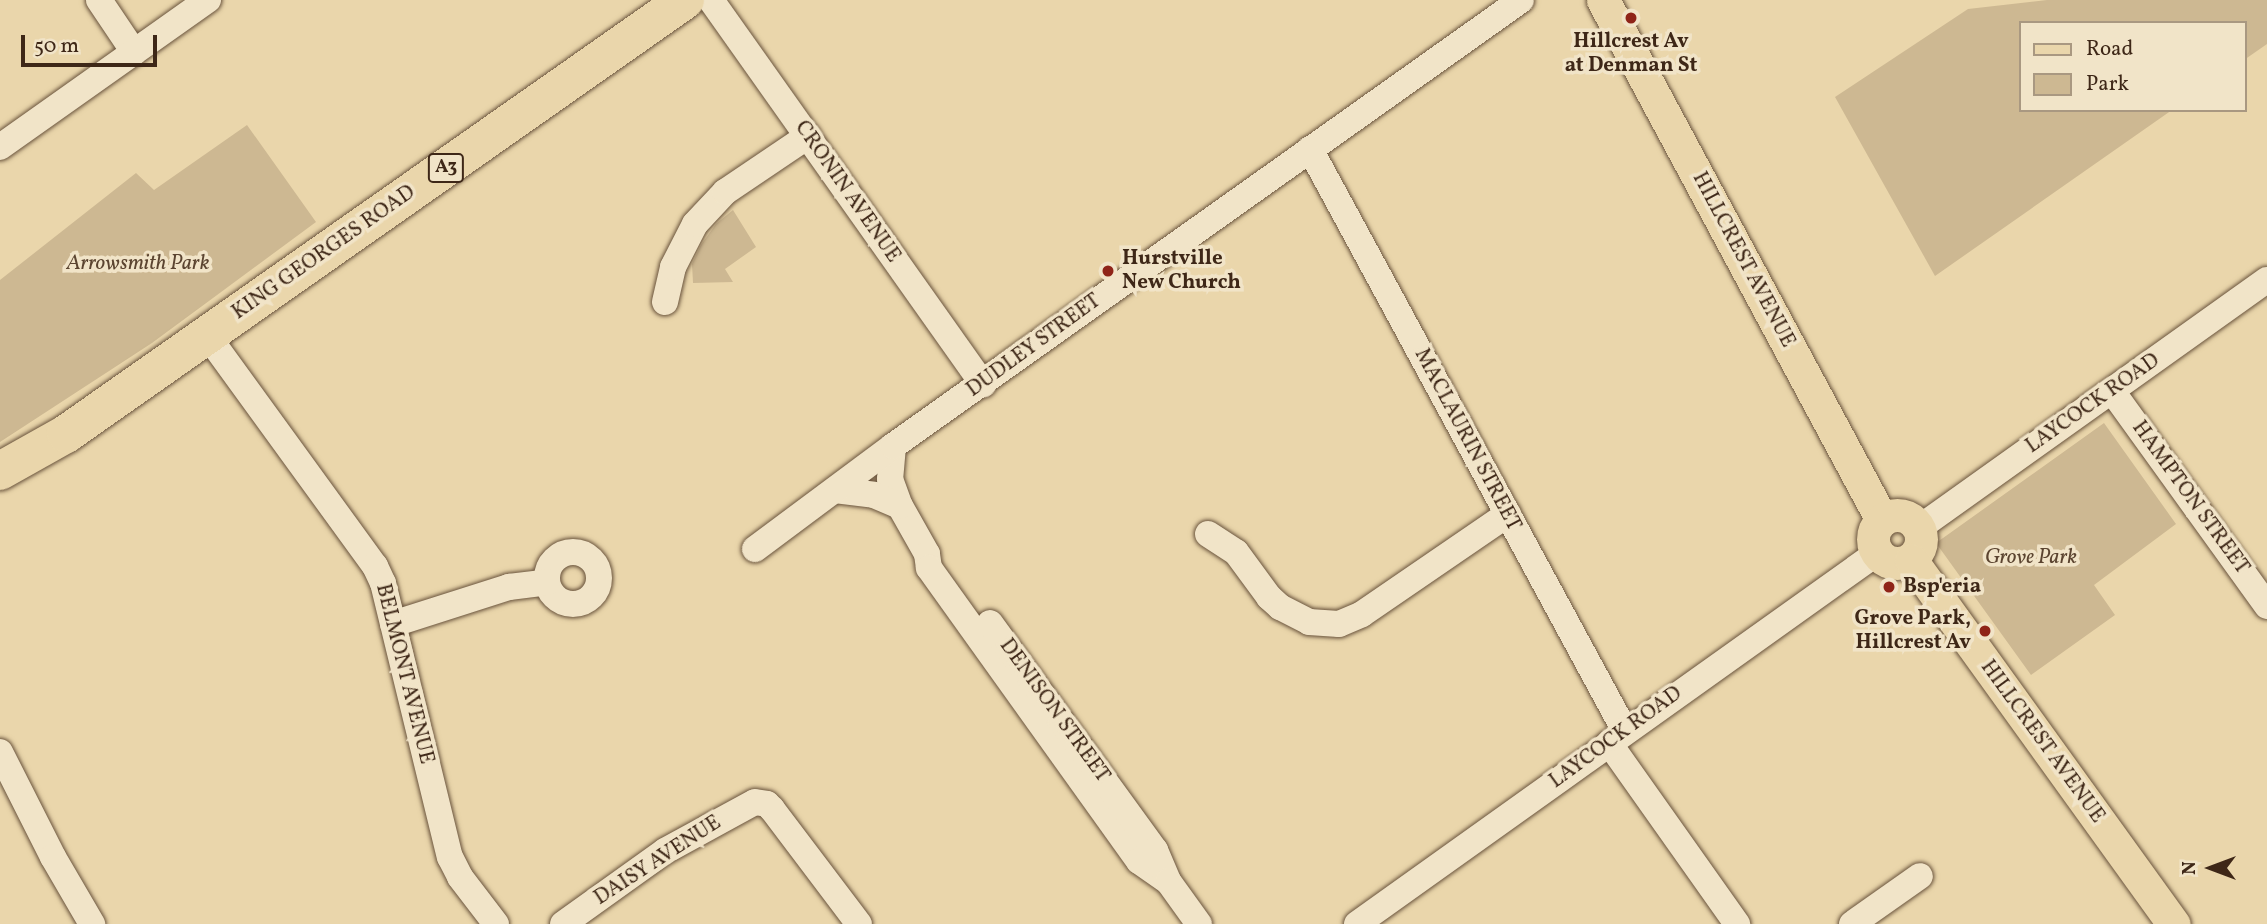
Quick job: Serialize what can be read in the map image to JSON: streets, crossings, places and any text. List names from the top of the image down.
{
  "streets": {
    "highway": ["A3", "KING GEORGES ROAD"],
    "main road": ["HILLCREST AVENUE"],
    "street": [
      "CRONIN AVENUE",
      "DUDLEY STREET",
      "LAYCOCK ROAD",
      "MACLAURIN STREET",
      "HAMPTON STREET",
      "BELMONT AVENUE",
      "DENISON STREET",
      "DAISY AVENUE"
    ]
  },
  "crossings": [
    ["CRONIN AVENUE", "DUDLEY STREET"],
    ["KING GEORGES ROAD", "BELMONT AVENUE"],
    ["HILLCREST AVENUE", "LAYCOCK ROAD"],
    ["DUDLEY STREET", "MACLAURIN STREET"],
    ["DUDLEY STREET", "DENISON STREET"],
    ["LAYCOCK ROAD", "MACLAURIN STREET"],
    ["LAYCOCK ROAD", "HAMPTON STREET"]
  ],
  "parks": ["Arrowsmith Park", "Grove Park"],
  "places": [
    "Hillcrest Av at Denman St",
    "Hurstville New Church",
    "Bsp'eria",
    "Grove Park, Hillcrest Av"
  ],
  "legend": ["Road", "Park"],
  "scale_bar": "50 m",
  "north": "left"
}
